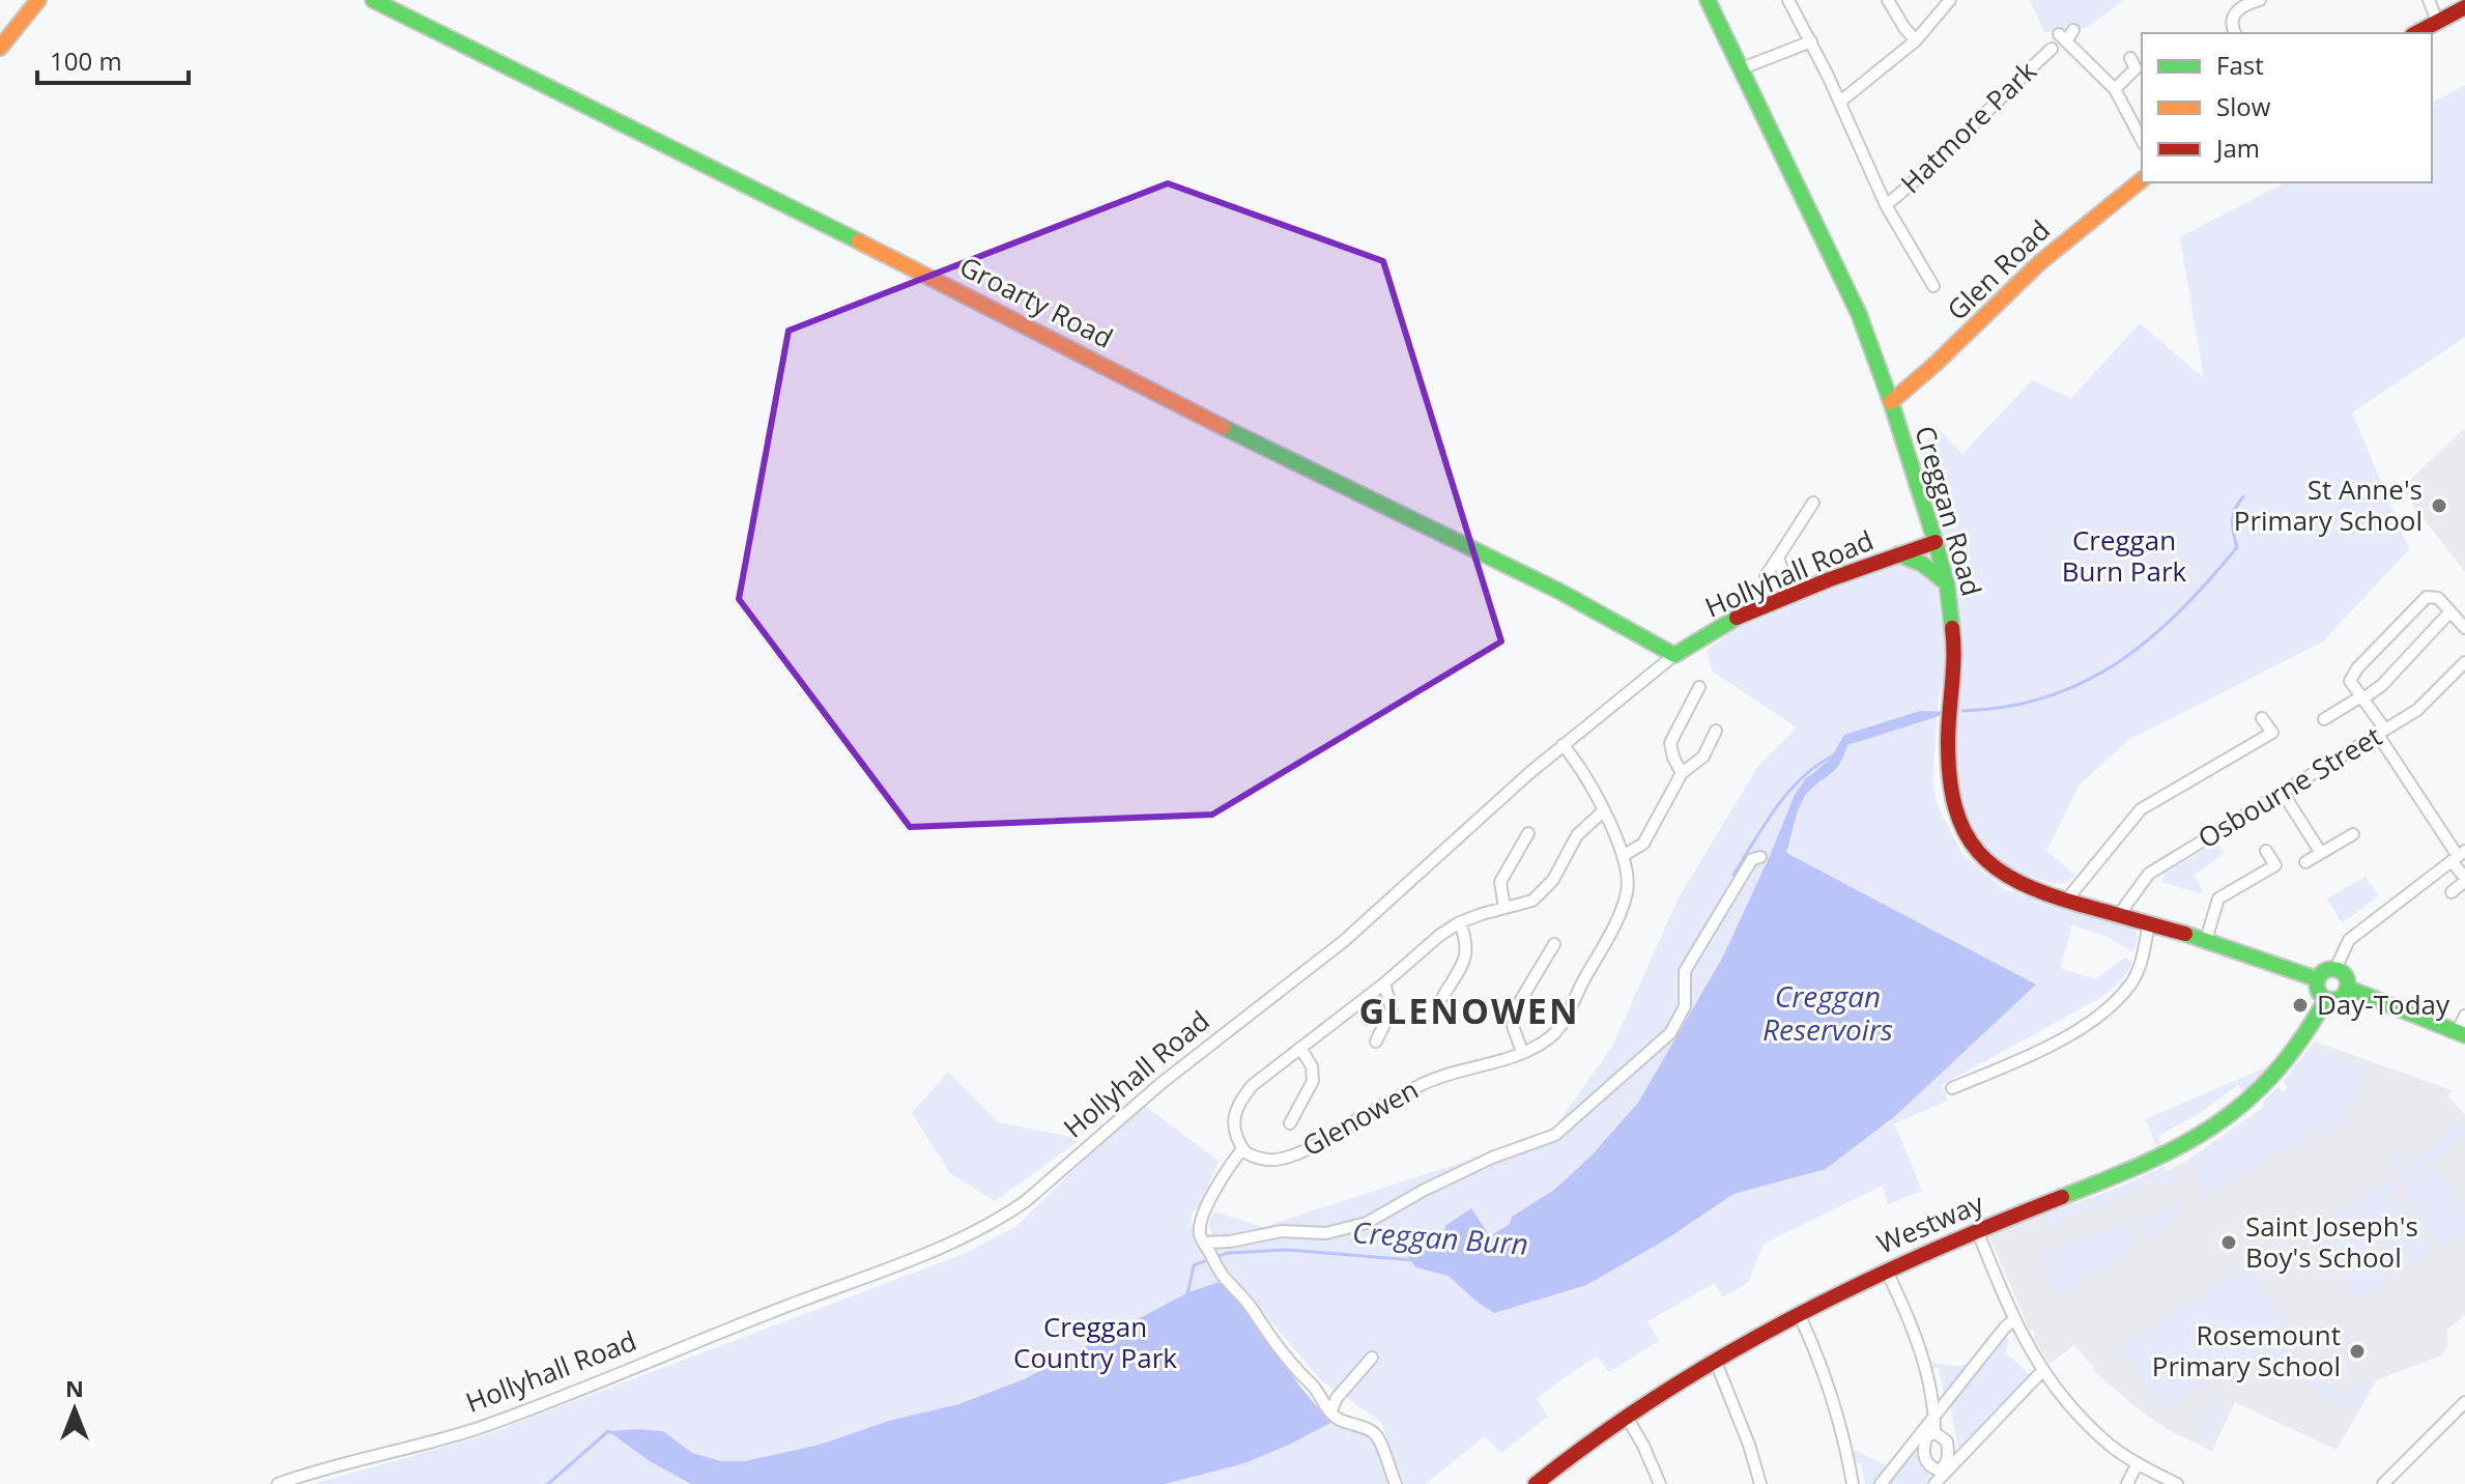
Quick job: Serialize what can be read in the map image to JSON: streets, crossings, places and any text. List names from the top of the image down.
{
  "streets": {
    "street": [
      "Hatmore Park",
      "Glen Road",
      "Groarty Road",
      "Creggan Road",
      "Hollyhall Road",
      "Osbourne Street",
      "Glenowen",
      "Westway"
    ]
  },
  "crossings": [
    ["Glen Road", "Creggan Road"],
    ["Groarty Road", "Hollyhall Road"],
    ["Creggan Road", "Hollyhall Road"],
    ["Creggan Road", "Osbourne Street"],
    ["Creggan Road", "Westway"],
    ["Hollyhall Road", "Glenowen"]
  ],
  "districts": ["GLENOWEN"],
  "water": ["Creggan Reservoirs", "Creggan Burn"],
  "parks": ["Creggan Burn Park", "Creggan Country Park"],
  "places": [
    "St Anne's Primary School",
    "Day-Today",
    "Saint Joseph's Boy's School",
    "Rosemount Primary School"
  ],
  "legend": ["Fast", "Slow", "Jam"],
  "scale_bar": "100 m",
  "north": "top"
}
